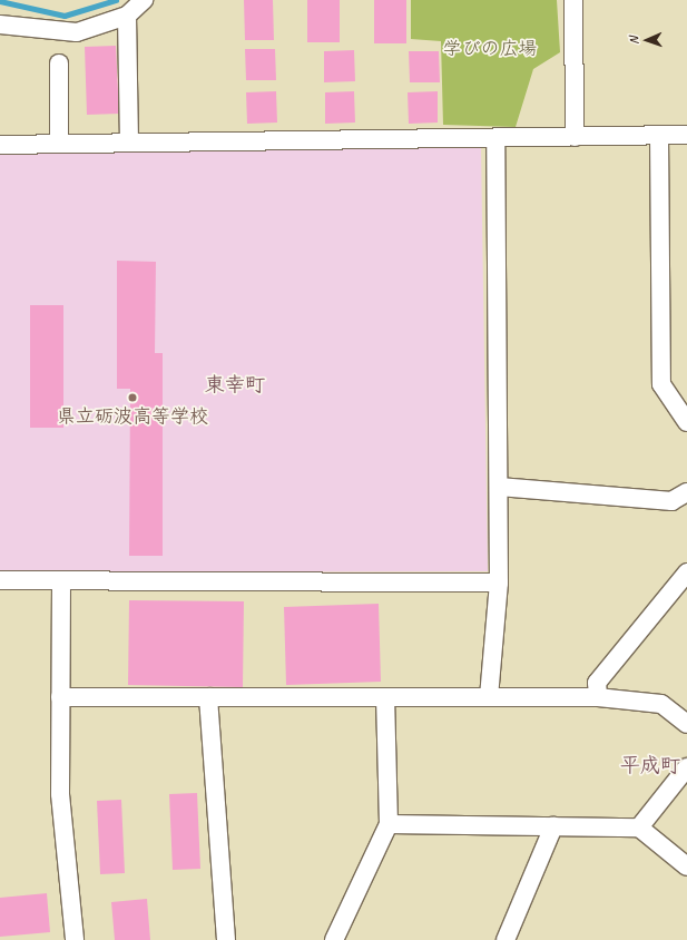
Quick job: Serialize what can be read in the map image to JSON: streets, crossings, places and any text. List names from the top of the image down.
{
  "districts": ["東幸町", "平成町"],
  "parks": ["学びの広場"],
  "places": ["県立砺波高等学校"],
  "north": "left"
}
